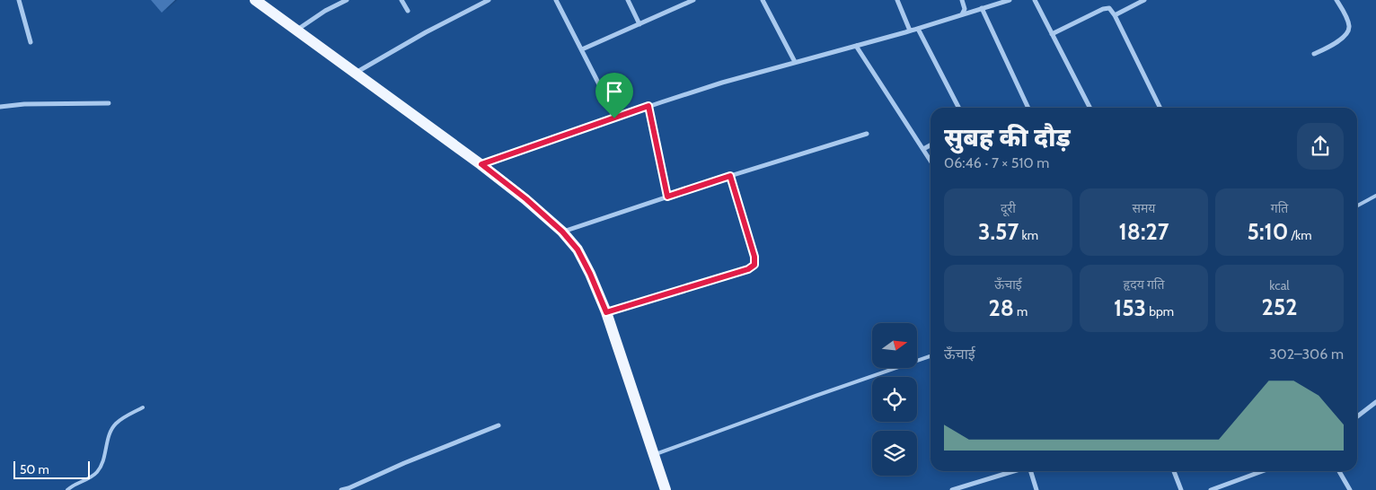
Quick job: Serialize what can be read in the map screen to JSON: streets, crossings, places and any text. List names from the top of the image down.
{
  "scale_bar": "50 m",
  "north": "right",
  "page": {
    "heading": ["सुबह की दौड़", "06:46 · 7 × 510 m"],
    "stats": [
      ["दूरी", "3.57 km"],
      ["समय", "18:27"],
      ["गति", "5:10 /km"],
      ["ऊँचाई", "28 m"],
      ["हृदय गति", "153 bpm"],
      ["kcal", "252"]
    ],
    "chart": ["ऊँचाई", "302–306 m"],
    "scale": "50 m"
  }
}
